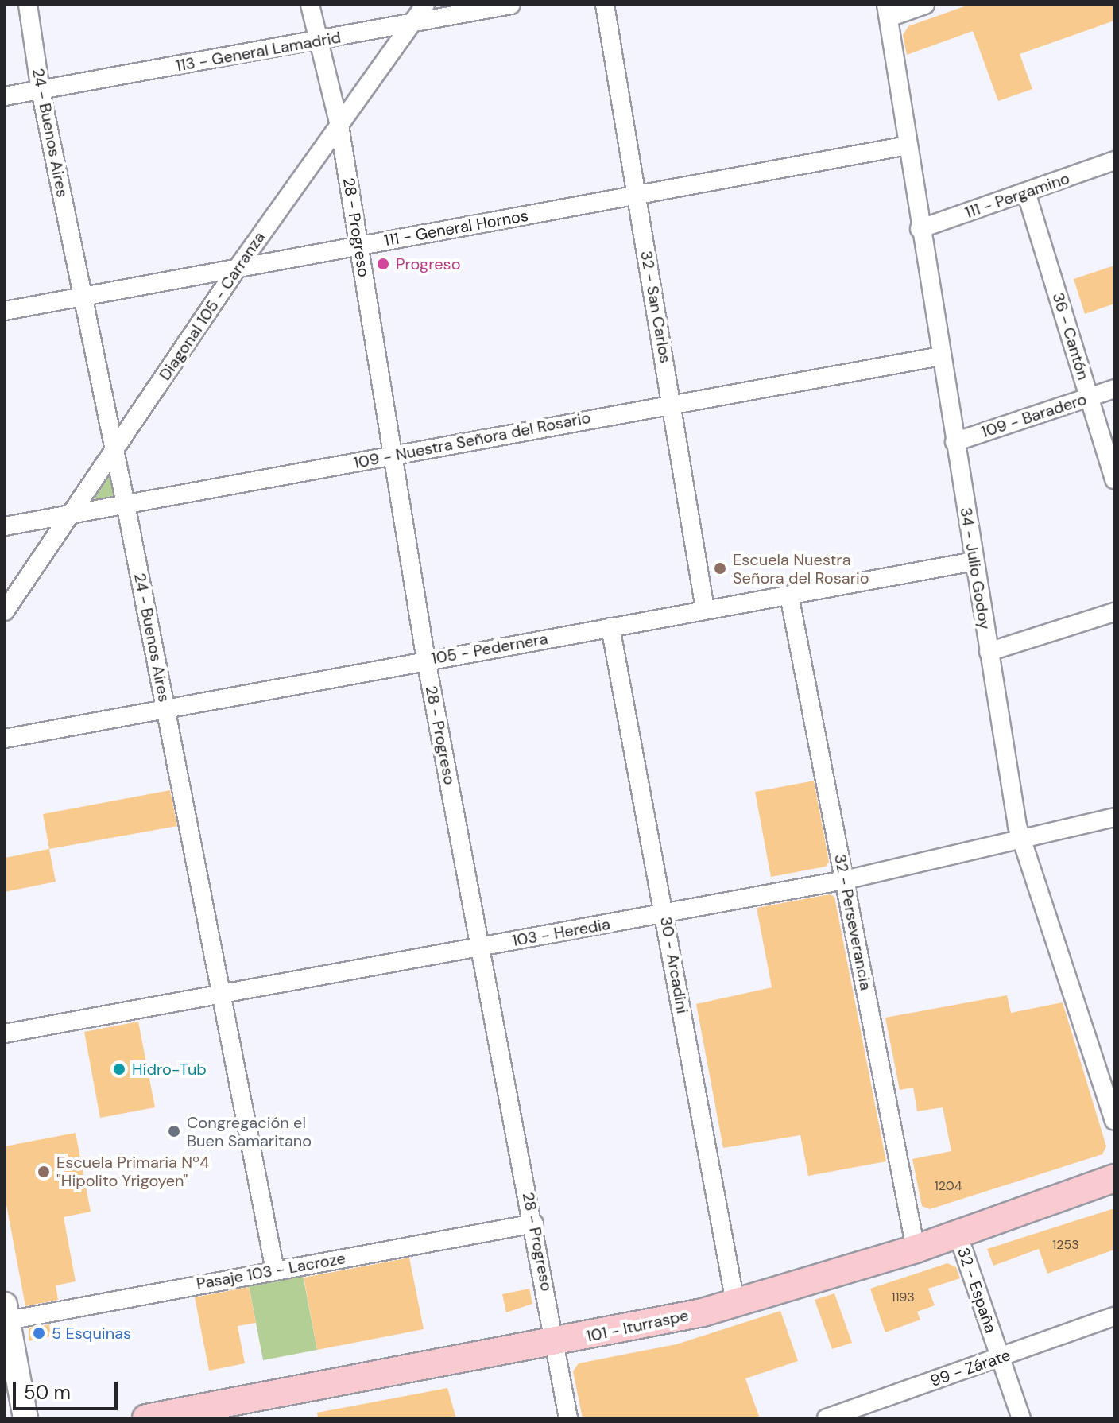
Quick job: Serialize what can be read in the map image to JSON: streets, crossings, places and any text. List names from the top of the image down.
{
  "streets": {
    "main road": ["101 - Iturraspe"],
    "street": [
      "113 - General Lamadrid",
      "24 - Buenos Aires",
      "111 - Pergamino",
      "28 - Progreso",
      "111 - General Hornos",
      "Diagonal 105 - Carranza",
      "32 - San Carlos",
      "36 - Cantón",
      "109 - Baradero",
      "109 - Nuestra Señora del Rosario",
      "34 - Julio Godoy",
      "105 - Pedernera",
      "32 - Perseverancia",
      "103 - Heredia",
      "30 - Arcadini",
      "Pasaje 103 - Lacroze",
      "32 - España",
      "99 - Zárate"
    ]
  },
  "crossings": [
    ["113 - General Lamadrid", "24 - Buenos Aires"],
    ["113 - General Lamadrid", "28 - Progreso"],
    ["113 - General Lamadrid", "Diagonal 105 - Carranza"],
    ["24 - Buenos Aires", "111 - General Hornos"],
    ["24 - Buenos Aires", "Diagonal 105 - Carranza"],
    ["24 - Buenos Aires", "109 - Nuestra Señora del Rosario"],
    ["24 - Buenos Aires", "105 - Pedernera"],
    ["24 - Buenos Aires", "103 - Heredia"],
    ["24 - Buenos Aires", "Pasaje 103 - Lacroze"],
    ["111 - Pergamino", "36 - Cantón"],
    ["111 - Pergamino", "34 - Julio Godoy"],
    ["28 - Progreso", "111 - General Hornos"],
    ["28 - Progreso", "Diagonal 105 - Carranza"],
    ["28 - Progreso", "109 - Nuestra Señora del Rosario"],
    ["28 - Progreso", "105 - Pedernera"],
    ["28 - Progreso", "103 - Heredia"],
    ["28 - Progreso", "Pasaje 103 - Lacroze"],
    ["28 - Progreso", "101 - Iturraspe"],
    ["111 - General Hornos", "Diagonal 105 - Carranza"],
    ["111 - General Hornos", "32 - San Carlos"],
    ["111 - General Hornos", "34 - Julio Godoy"],
    ["Diagonal 105 - Carranza", "109 - Nuestra Señora del Rosario"],
    ["32 - San Carlos", "109 - Nuestra Señora del Rosario"],
    ["32 - San Carlos", "105 - Pedernera"],
    ["36 - Cantón", "109 - Baradero"],
    ["109 - Baradero", "34 - Julio Godoy"],
    ["109 - Nuestra Señora del Rosario", "34 - Julio Godoy"],
    ["34 - Julio Godoy", "105 - Pedernera"],
    ["34 - Julio Godoy", "103 - Heredia"],
    ["105 - Pedernera", "32 - Perseverancia"],
    ["105 - Pedernera", "30 - Arcadini"],
    ["32 - Perseverancia", "103 - Heredia"],
    ["32 - Perseverancia", "101 - Iturraspe"],
    ["103 - Heredia", "30 - Arcadini"],
    ["30 - Arcadini", "101 - Iturraspe"],
    ["32 - España", "101 - Iturraspe"],
    ["32 - España", "99 - Zárate"]
  ],
  "places": [
    "Progreso",
    "Escuela Nuestra Señora del Rosario",
    "Hidro-Tub",
    "Congregación el Buen Samaritano",
    "Escuela Primaria Nº4 \"Hipolito Yrigoyen\"",
    "5 Esquinas"
  ],
  "house_numbers": ["1204", "1253", "1193"],
  "scale_bar": "50 m"
}
